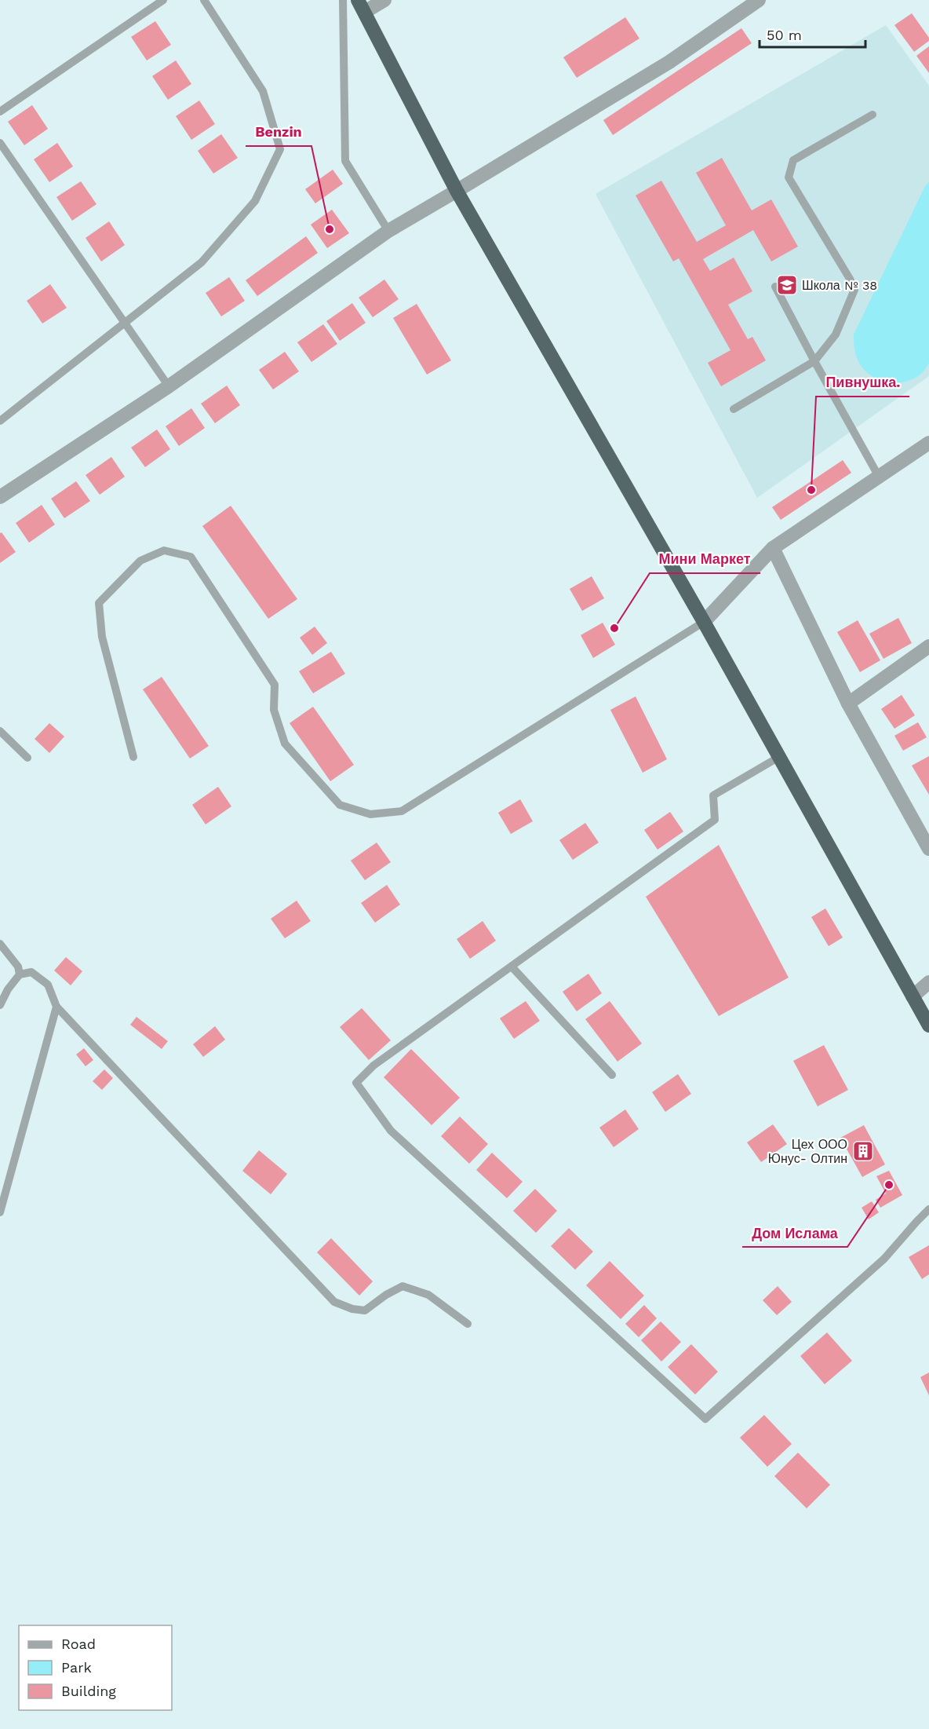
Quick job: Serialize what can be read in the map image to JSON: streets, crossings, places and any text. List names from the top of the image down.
{
  "places": {
    "other": [
      "Benzin",
      "Пивнушка.",
      "Мини Маркет",
      "Дом Ислама"
    ],
    "school or university": ["Школа № 38"],
    "building": ["Цех ООО Юнус- Олтин"]
  },
  "legend": ["Road", "Park", "Building"],
  "scale_bar": "50 m"
}
